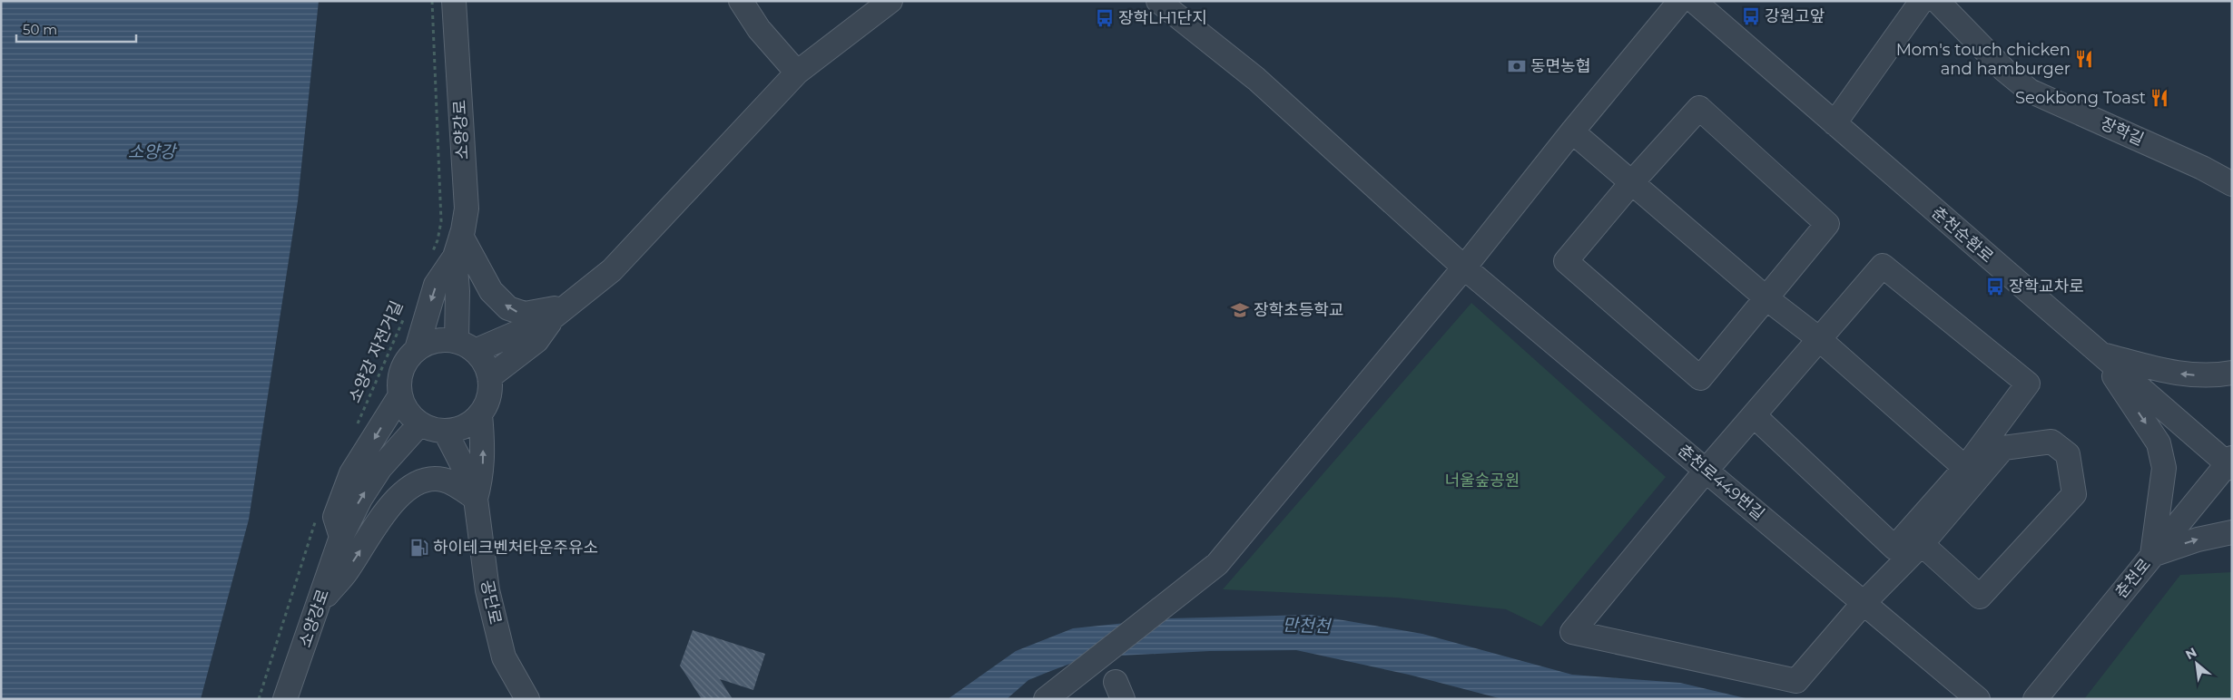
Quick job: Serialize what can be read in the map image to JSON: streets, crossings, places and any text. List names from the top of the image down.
{
  "streets": {
    "street": [
      "소양강로",
      "장학길",
      "춘천순환로",
      "춘천로449번길",
      "춘천로",
      "공단로"
    ],
    "path": ["소양강 자전거길"]
  },
  "crossings": [
    ["소양강로", "공단로"],
    ["춘천순환로", "춘천로"]
  ],
  "water": ["소양강", "만천천"],
  "parks": ["너울숲공원"],
  "places": {
    "bus stop": ["강원고앞", "장학LH1단지", "장학교차로"],
    "restaurant": ["Mom's touch chicken and hamburger", "Seokbong Toast"],
    "bank": ["동면농협"],
    "school or university": ["장학초등학교"],
    "fuel station": ["하이테크벤처타운주유소"]
  },
  "scale_bar": "50 m",
  "north": "top left"
}
